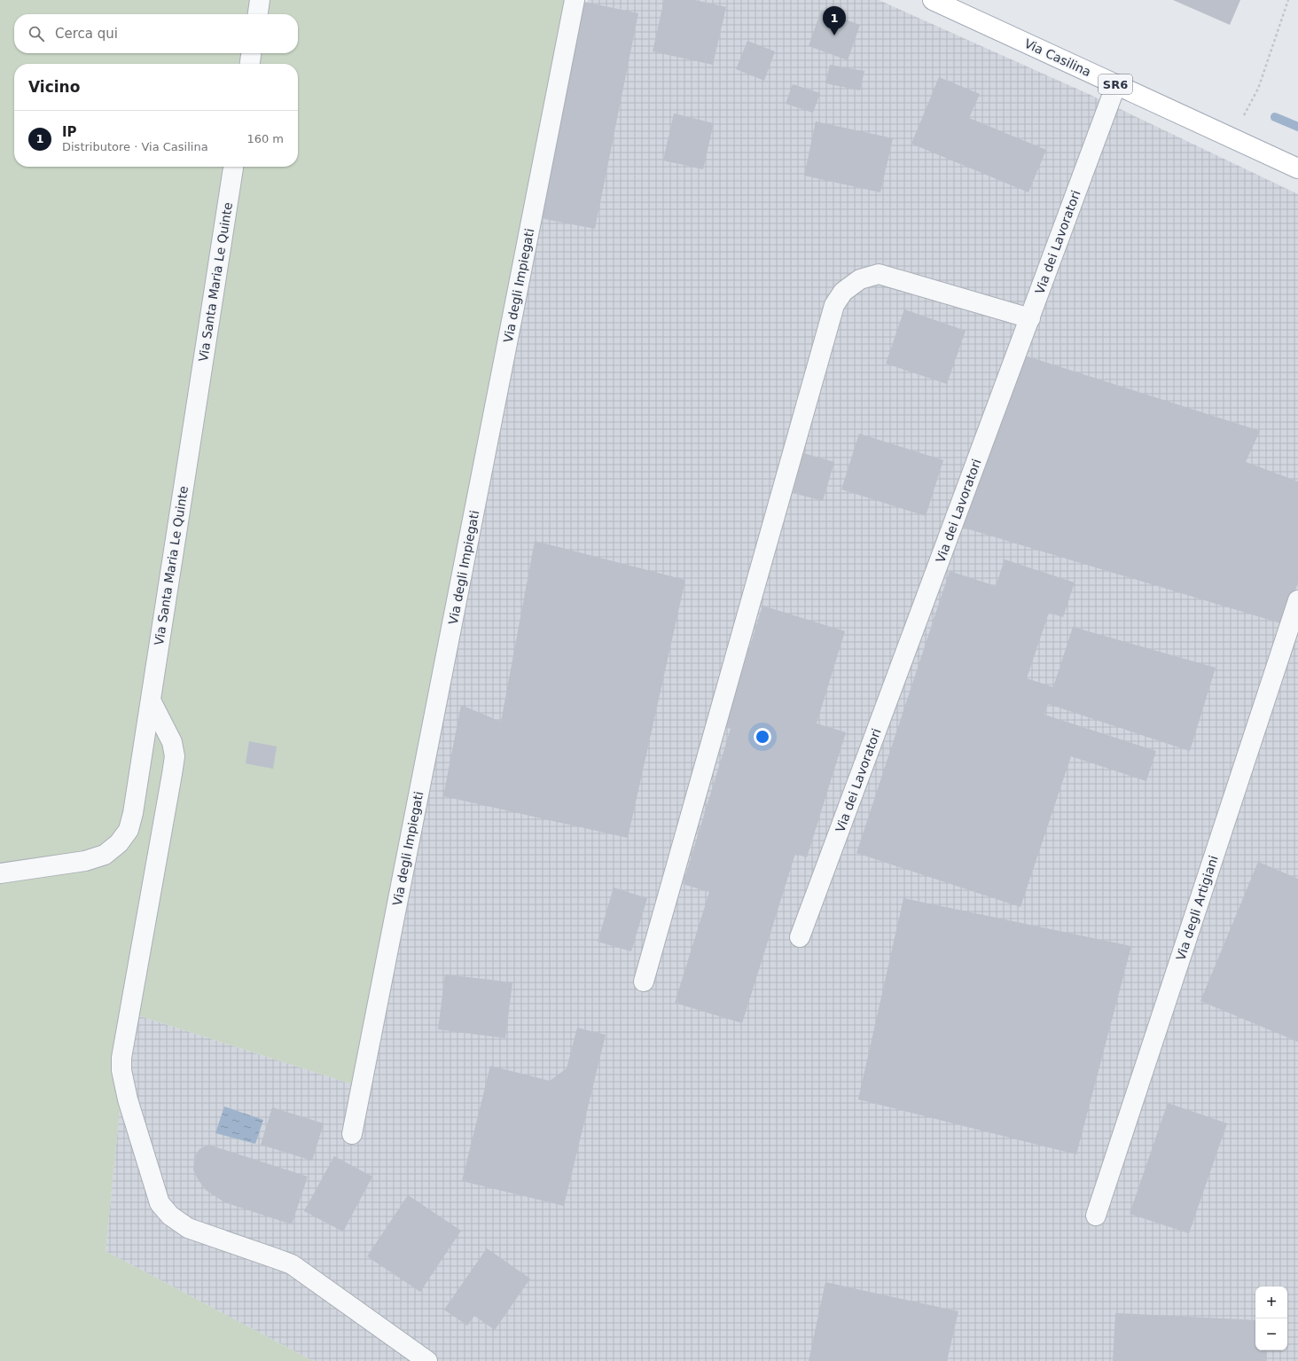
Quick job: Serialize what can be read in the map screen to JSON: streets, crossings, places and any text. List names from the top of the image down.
{
  "streets": {
    "main road": ["Via Casilina", "SR6"],
    "street": [
      "Via dei Lavoratori",
      "Via Santa Maria Le Quinte",
      "Via degli Impiegati",
      "Via degli Artigiani"
    ]
  },
  "crossings": [
    ["Via Casilina", "Via dei Lavoratori"]
  ],
  "page": {
    "pins": "1",
    "search": "Cerca qui",
    "heading": "Vicino",
    "list": [
      {
        "mark": "1",
        "name": "IP",
        "note": "Distributore · Via Casilina",
        "value": "160 m"
      }
    ],
    "map_buttons": ["+", "−"]
  }
}
